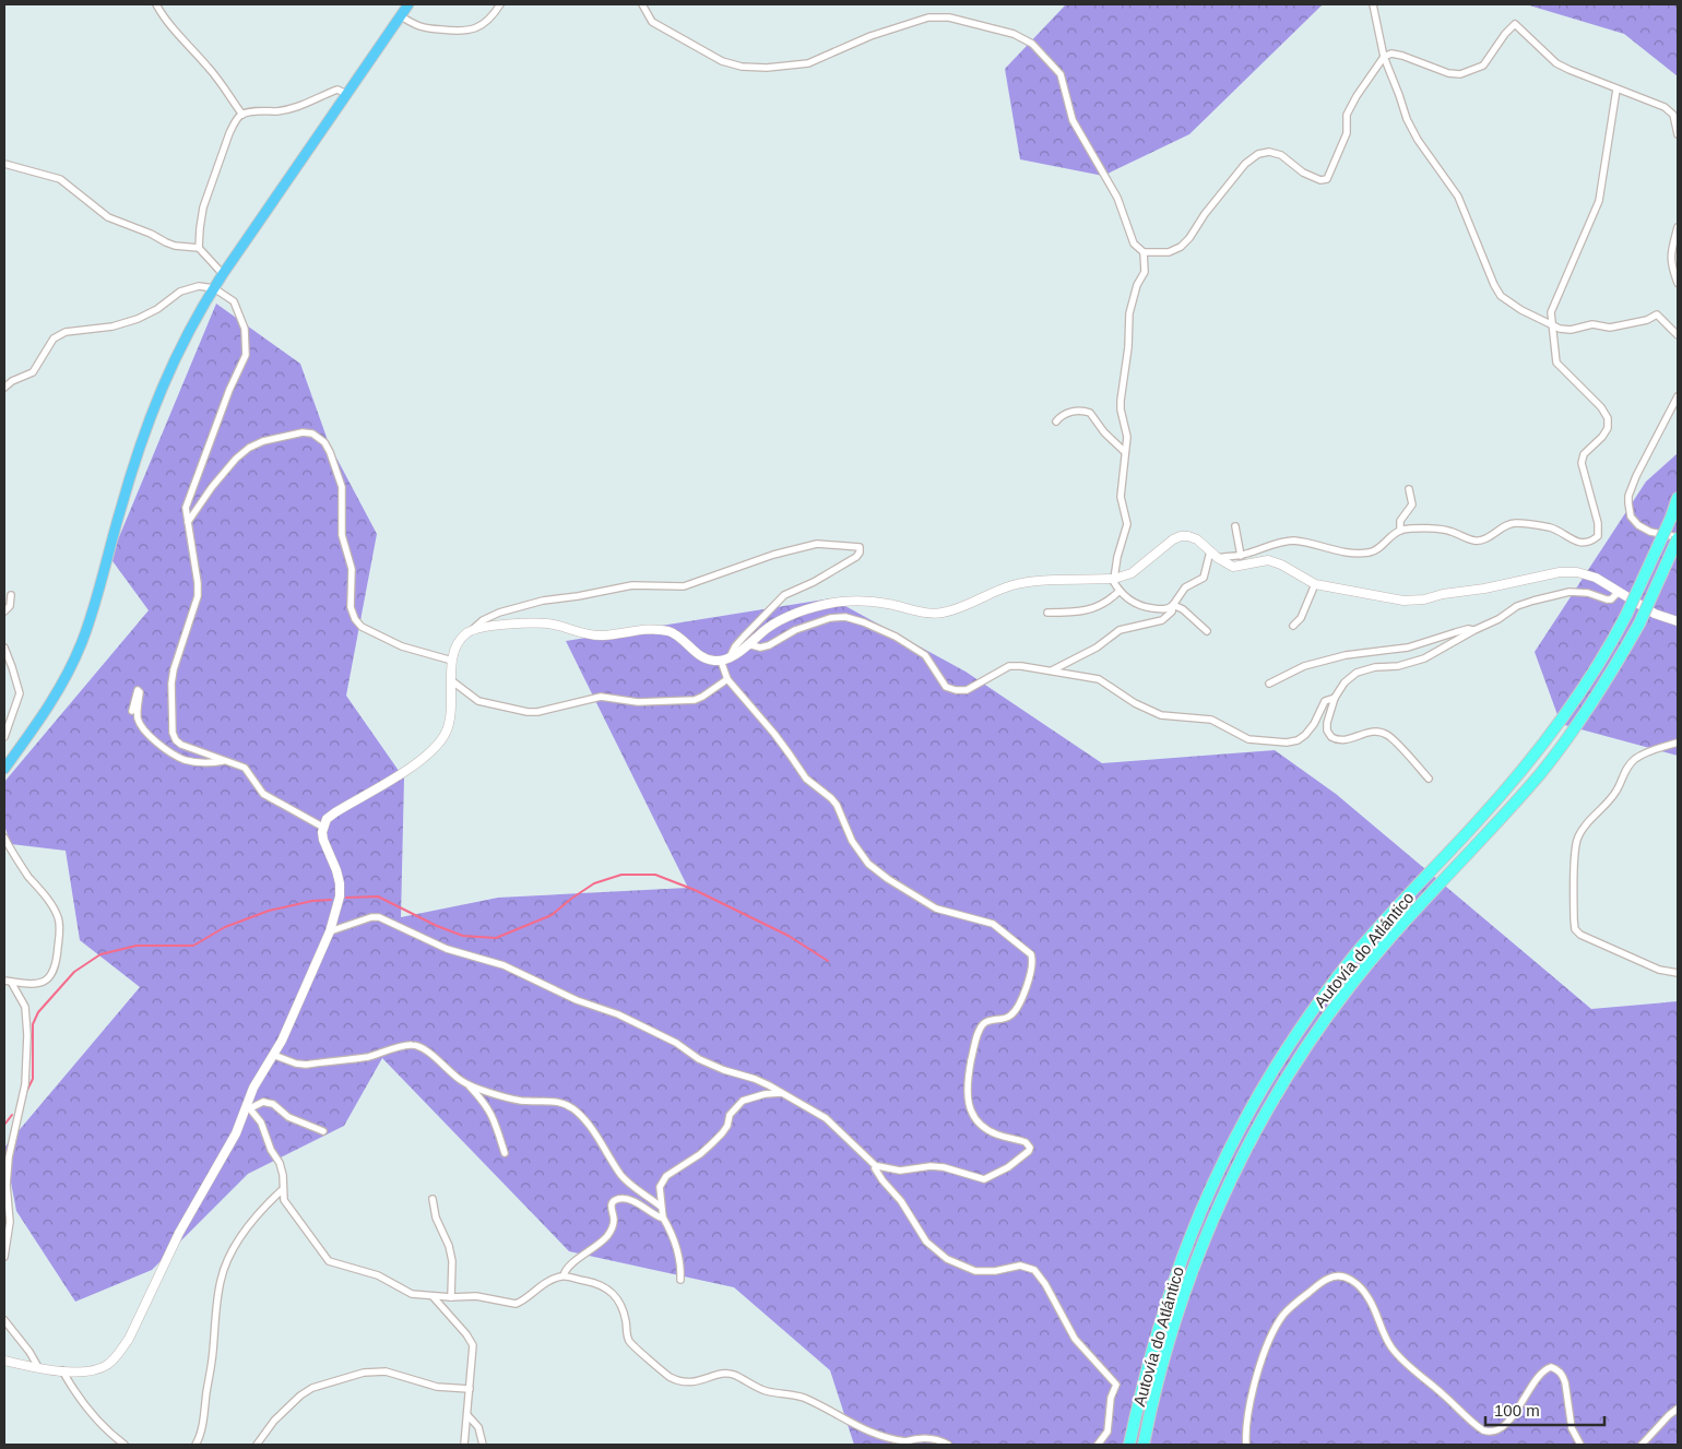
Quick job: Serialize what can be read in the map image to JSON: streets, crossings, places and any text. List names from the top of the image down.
{
  "streets": {
    "highway": ["Autovía do Atlántico"]
  },
  "scale_bar": "100 m"
}
